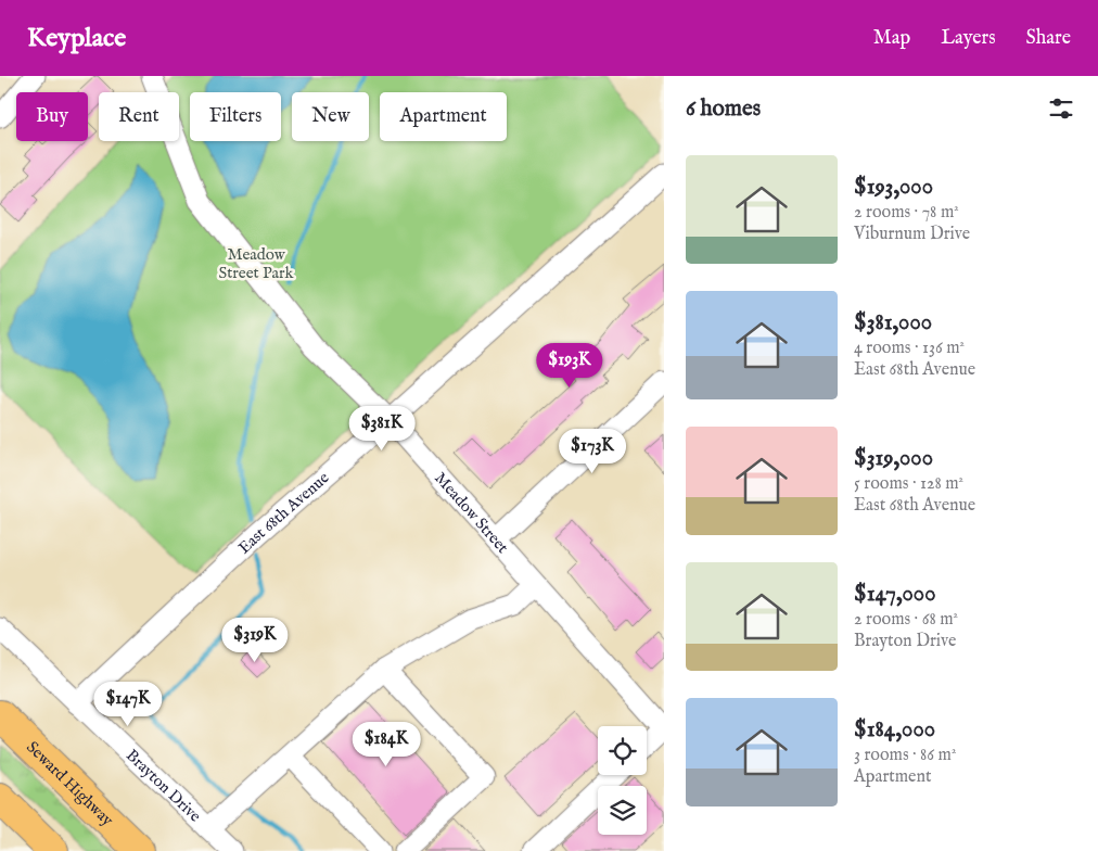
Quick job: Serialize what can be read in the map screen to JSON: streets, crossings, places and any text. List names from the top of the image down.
{
  "streets": {
    "highway": ["Seward Highway"],
    "street": ["East 68th Avenue", "Meadow Street", "Brayton Drive"]
  },
  "crossings": [
    ["East 68th Avenue", "Meadow Street"],
    ["East 68th Avenue", "Brayton Drive"]
  ],
  "parks": ["Meadow Street Park"],
  "page": {
    "header": "Keyplace",
    "nav": ["Map", "Layers", "Share"],
    "heading": "6 homes",
    "chip": [
      "Buy",
      "Rent",
      "Filters",
      "New",
      "Apartment"
    ],
    "list": [
      {
        "name": "$193,000",
        "note": "2 rooms · 78 m² · Viburnum Drive"
      },
      {
        "name": "$381,000",
        "note": "4 rooms · 136 m² · East 68th Avenue"
      },
      {
        "name": "$319,000",
        "note": "5 rooms · 128 m² · East 68th Avenue"
      },
      {
        "name": "$147,000",
        "note": "2 rooms · 68 m² · Brayton Drive"
      },
      {
        "name": "$184,000",
        "note": "3 rooms · 86 m² · Apartment"
      }
    ],
    "price": [
      "$193K",
      "$381K",
      "$173K",
      "$319K",
      "$147K",
      "$184K"
    ]
  }
}
